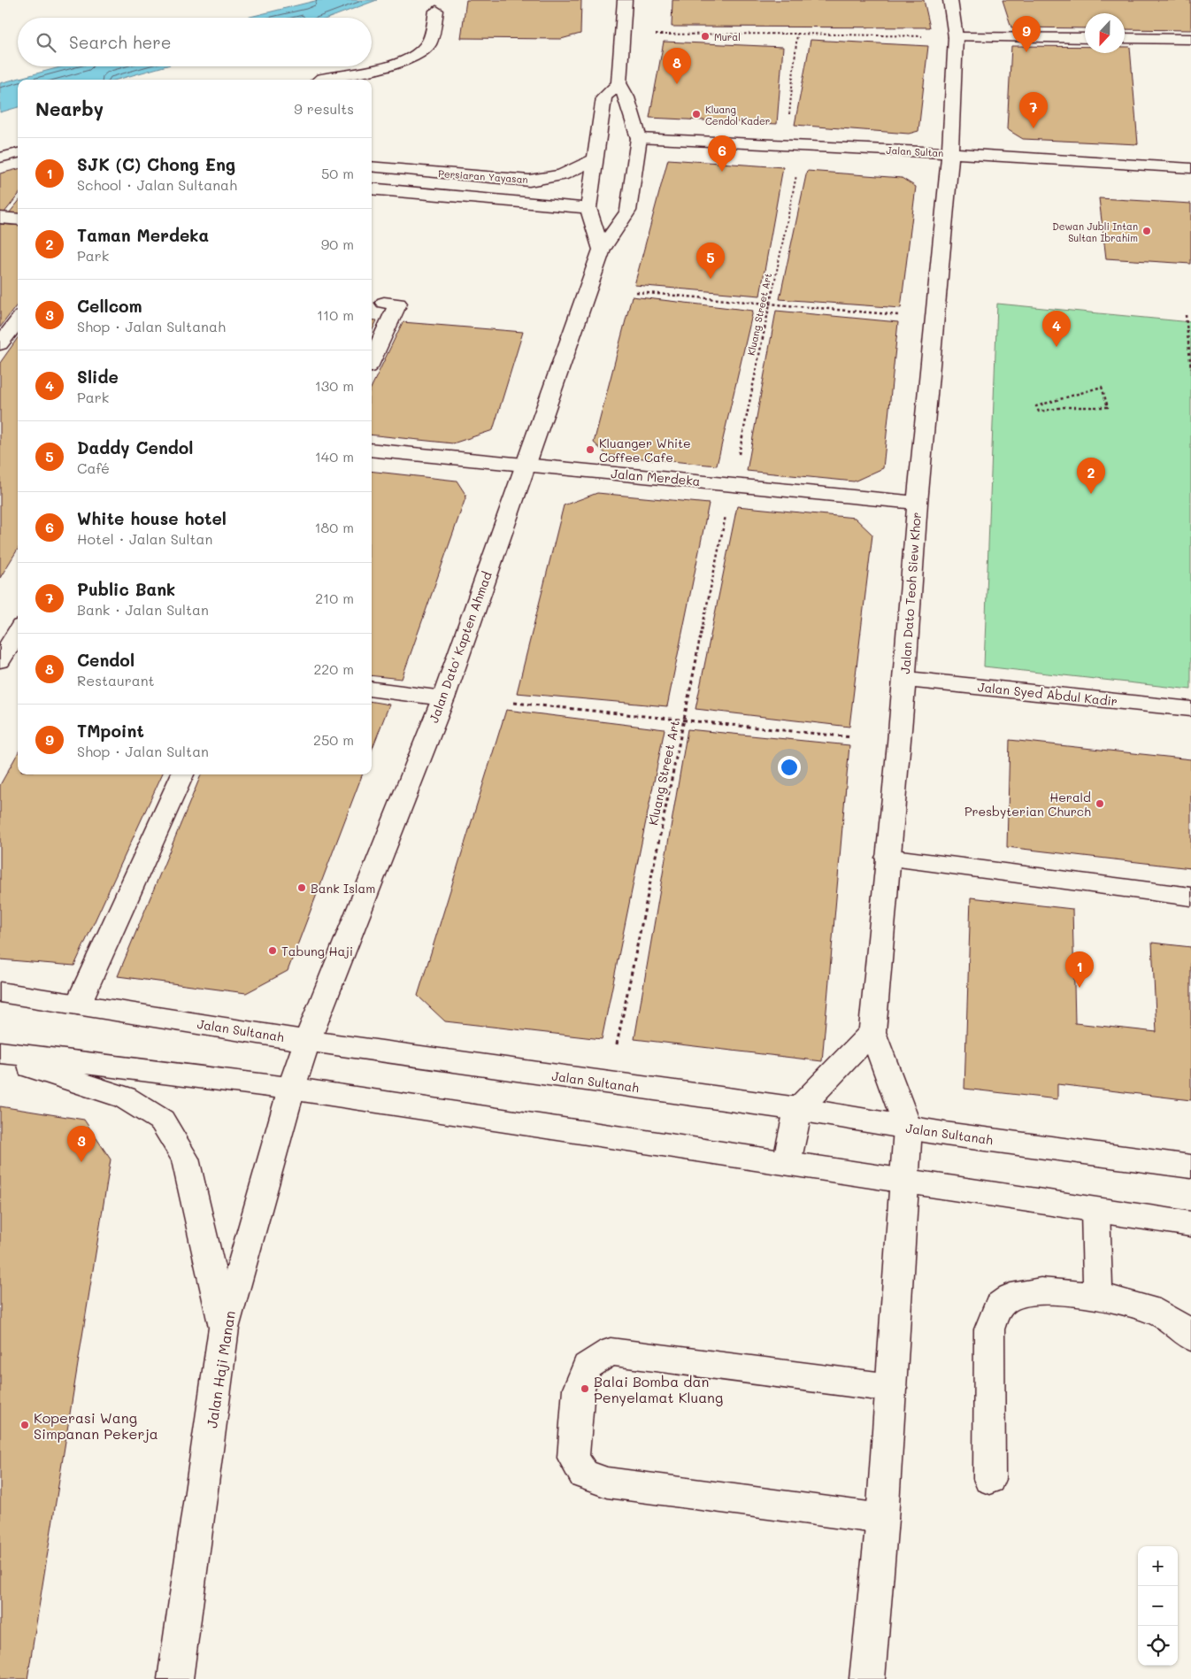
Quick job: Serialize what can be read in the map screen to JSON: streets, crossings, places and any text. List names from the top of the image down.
{
  "streets": {
    "street": [
      "Jalan Sultan",
      "Persiaran Yayasan",
      "Jalan Merdeka",
      "Jalan Dato Teoh Siew Khor",
      "Jalan Dato' Kapten Ahmad",
      "Jalan Syed Abdul Kadir",
      "Jalan Sultanah",
      "Jalan Haji Manan"
    ],
    "path": ["Kluang Street Art"]
  },
  "crossings": [
    ["Jalan Sultan", "Jalan Dato Teoh Siew Khor"],
    ["Jalan Sultan", "Jalan Dato' Kapten Ahmad"],
    ["Jalan Merdeka", "Jalan Dato Teoh Siew Khor"],
    ["Jalan Merdeka", "Jalan Dato' Kapten Ahmad"],
    ["Jalan Dato Teoh Siew Khor", "Jalan Syed Abdul Kadir"],
    ["Jalan Dato' Kapten Ahmad", "Jalan Sultanah"],
    ["Jalan Dato' Kapten Ahmad", "Jalan Haji Manan"],
    ["Jalan Sultanah", "Jalan Haji Manan"]
  ],
  "places": [
    "Mural",
    "Kluang Cendol Kader",
    "Dewan Jubli Intan Sultan Ibrahim",
    "Kluanger White Coffee Cafe",
    "Herald Presbyterian Church",
    "Bank Islam",
    "Tabung Haji",
    "Balai Bomba dan Penyelamat Kluang",
    "Koperasi Wang Simpanan Pekerja"
  ],
  "north": "bottom",
  "page": {
    "pins": [
      "9",
      "8",
      "7",
      "6",
      "5",
      "4",
      "2",
      "1",
      "3"
    ],
    "search": "Search here",
    "heading": ["Nearby", "9 results"],
    "list": [
      {
        "mark": "1",
        "name": "SJK (C) Chong Eng",
        "note": "School · Jalan Sultanah",
        "value": "50 m"
      },
      {
        "mark": "2",
        "name": "Taman Merdeka",
        "note": "Park",
        "value": "90 m"
      },
      {
        "mark": "3",
        "name": "Cellcom",
        "note": "Shop · Jalan Sultanah",
        "value": "110 m"
      },
      {
        "mark": "4",
        "name": "Slide",
        "note": "Park",
        "value": "130 m"
      },
      {
        "mark": "5",
        "name": "Daddy Cendol",
        "note": "Café",
        "value": "140 m"
      },
      {
        "mark": "6",
        "name": "White house hotel",
        "note": "Hotel · Jalan Sultan",
        "value": "180 m"
      },
      {
        "mark": "7",
        "name": "Public Bank",
        "note": "Bank · Jalan Sultan",
        "value": "210 m"
      },
      {
        "mark": "8",
        "name": "Cendol",
        "note": "Restaurant",
        "value": "220 m"
      },
      {
        "mark": "9",
        "name": "TMpoint",
        "note": "Shop · Jalan Sultan",
        "value": "250 m"
      }
    ],
    "map_buttons": ["+", "−"]
  }
}
